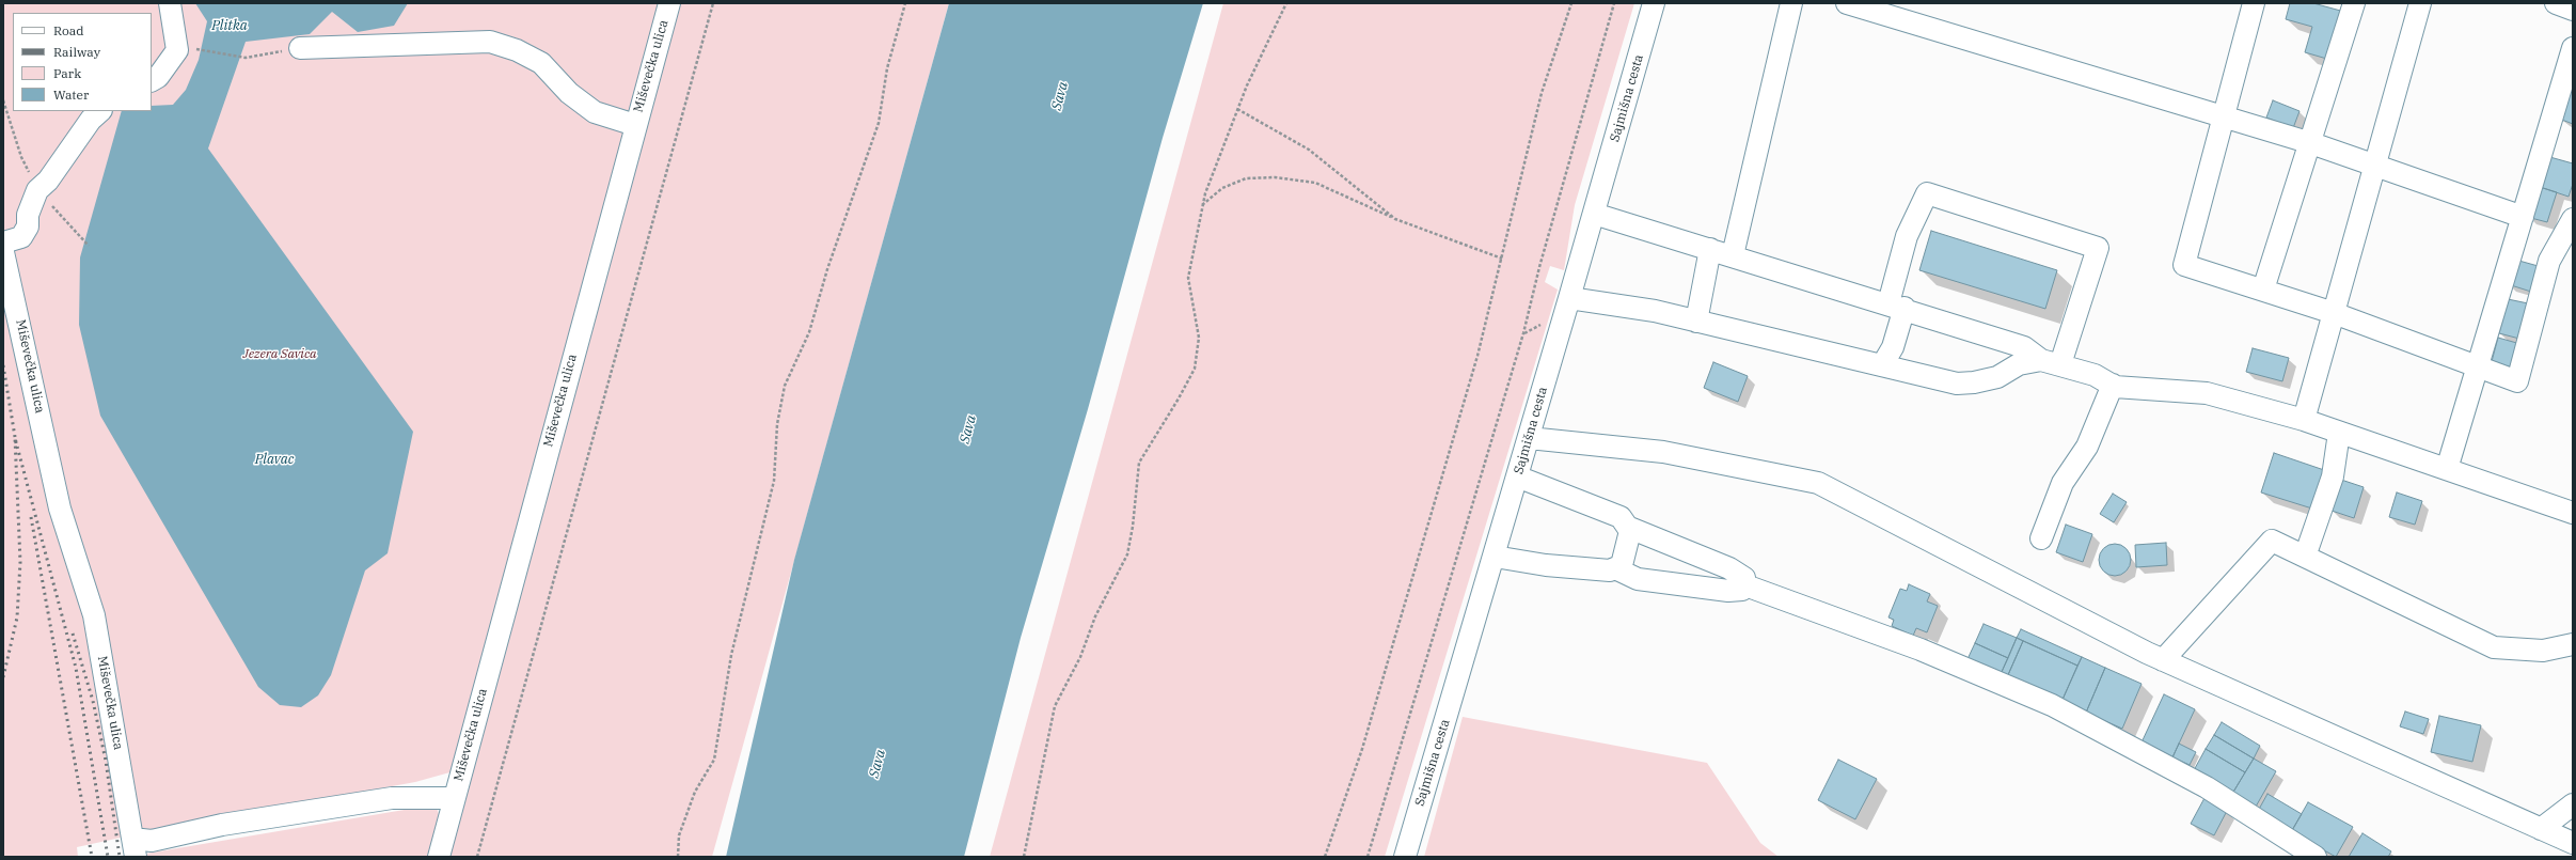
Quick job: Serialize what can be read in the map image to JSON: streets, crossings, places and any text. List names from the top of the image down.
{
  "streets": {
    "street": ["Miševečka ulica", "Sajmišna cesta"]
  },
  "water": ["Plitka", "Sava", "Plavac"],
  "parks": ["Jezera Savica"],
  "legend": [
    "Road",
    "Railway",
    "Park",
    "Water"
  ]
}
